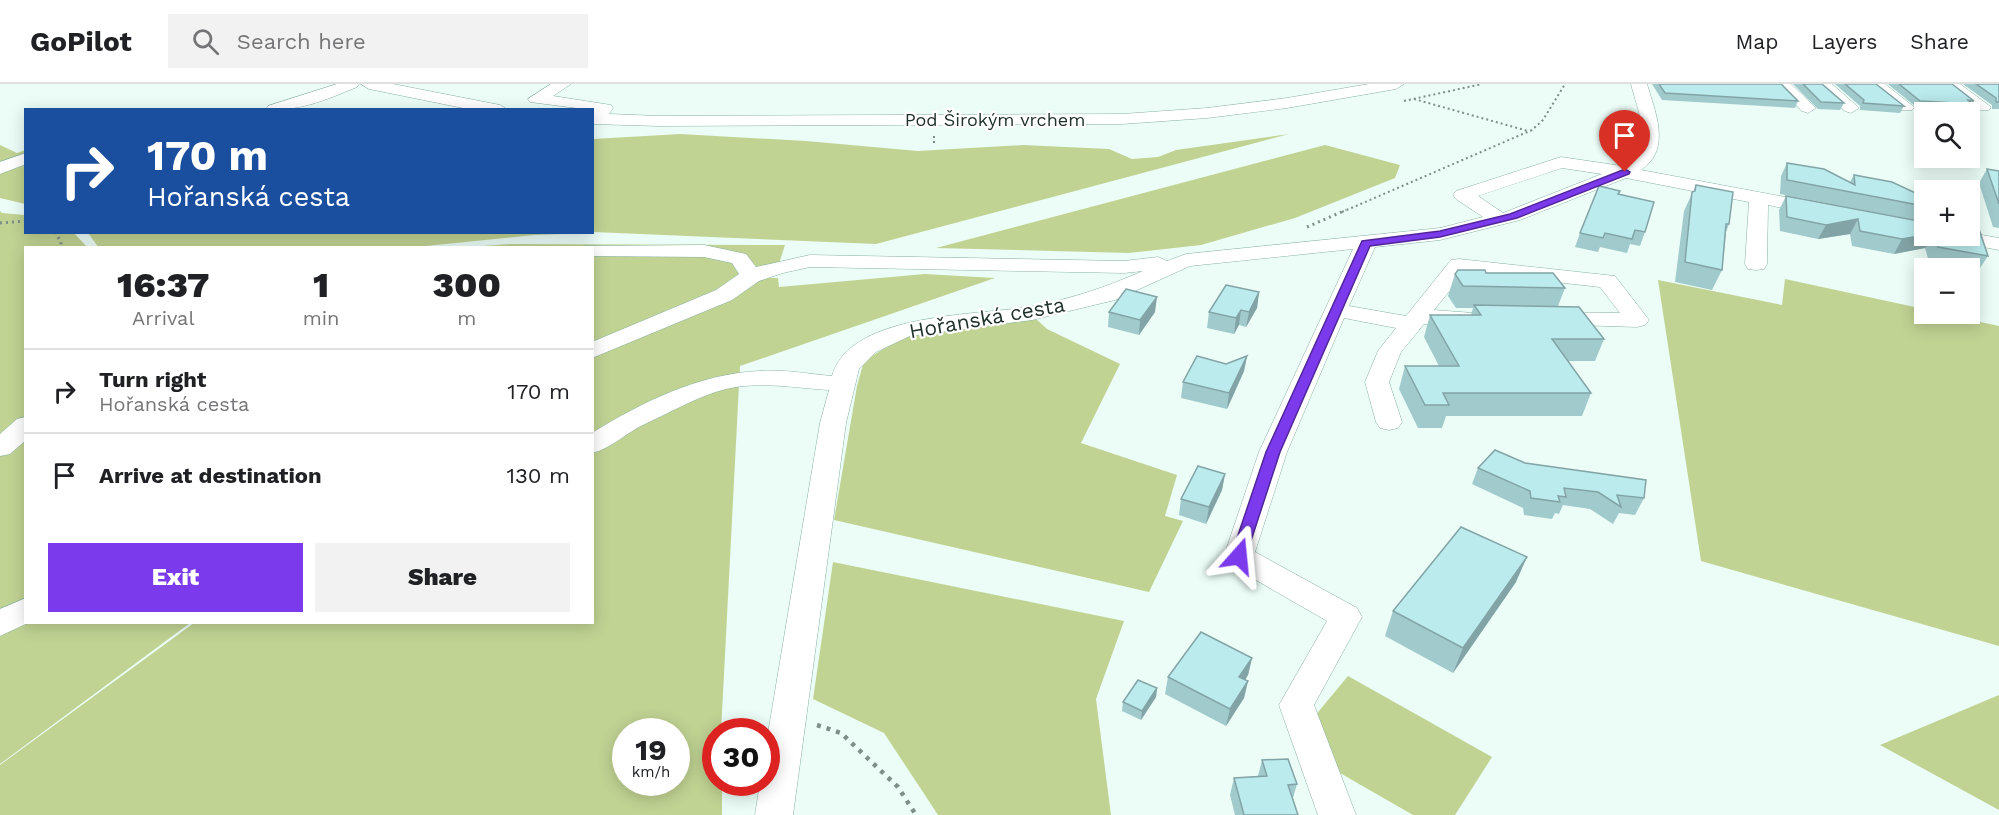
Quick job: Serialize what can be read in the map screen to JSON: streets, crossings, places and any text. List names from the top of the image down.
{
  "streets": {
    "street": ["Pod Širokým vrchem", "Hořanská cesta"]
  },
  "page": {
    "header": "GoPilot",
    "search": "Search here",
    "nav": ["Map", "Layers", "Share"],
    "map_buttons": ["+", "−"],
    "turn": ["170 m", "Hořanská cesta"],
    "eta": [
      "16:37",
      "Arrival",
      "1",
      "min",
      "300",
      "m"
    ],
    "list": [
      {
        "name": "Turn right",
        "note": "Hořanská cesta",
        "value": "170 m"
      },
      {
        "name": "Arrive at destination",
        "value": "130 m"
      }
    ],
    "buttons": ["Exit", "Share"],
    "speed": "19 km/h",
    "limit": "30"
  }
}
